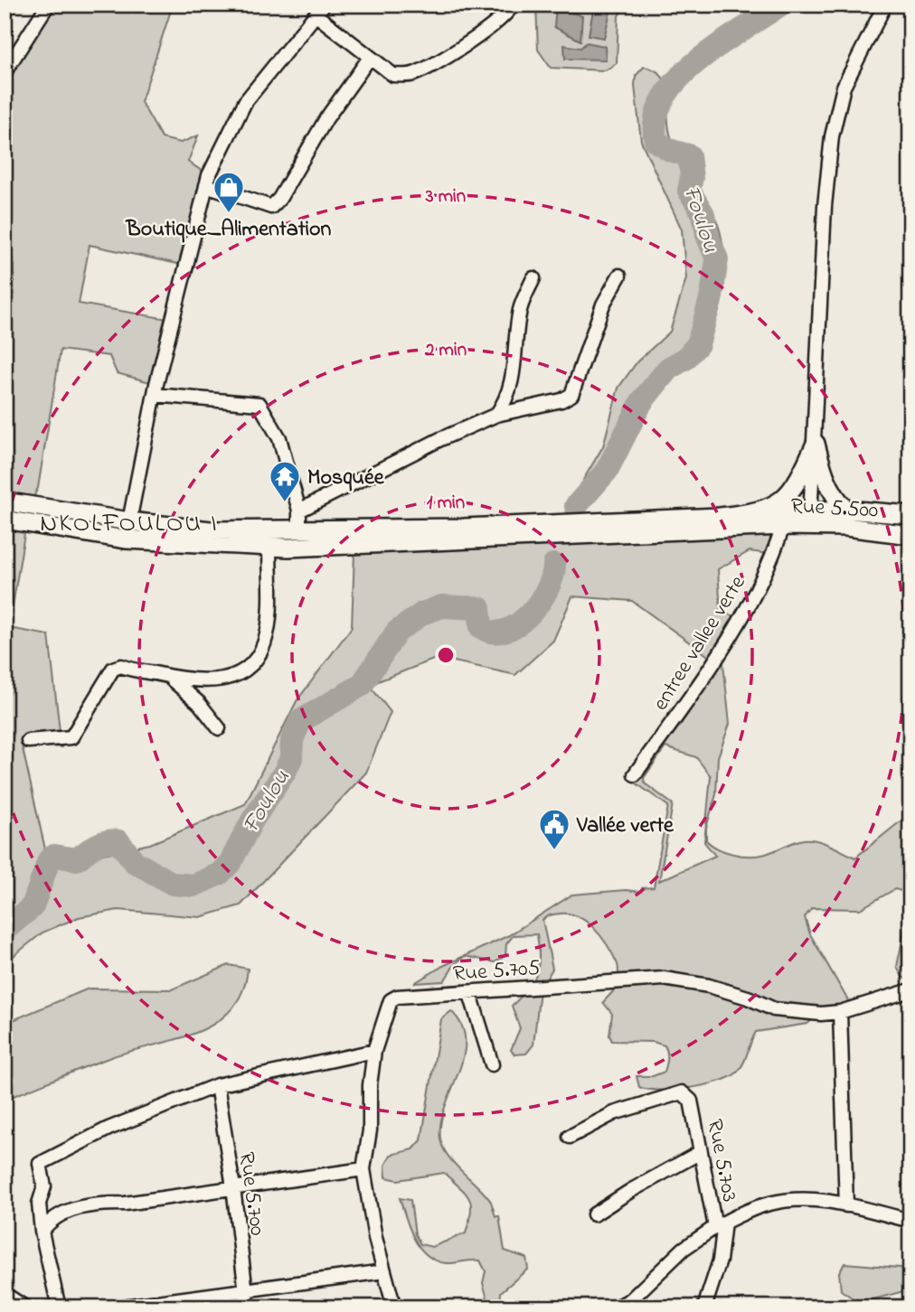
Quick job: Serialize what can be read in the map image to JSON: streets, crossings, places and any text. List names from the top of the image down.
{
  "streets": {
    "main road": ["Rue 5.500"],
    "street": [
      "entree vallee verte",
      "Rue 5.705",
      "Rue 5.703",
      "Rue 5.700"
    ]
  },
  "crossings": [
    ["Rue 5.500", "entree vallee verte"]
  ],
  "districts": ["NKOLFOULOU I"],
  "water": ["Foulou"],
  "places": {
    "shop": ["Boutique_Alimentation"],
    "temple": ["Mosquée"],
    "public building": ["Vallée verte"]
  },
  "rings": ["3 min", "2 min", "1 min"]
}
